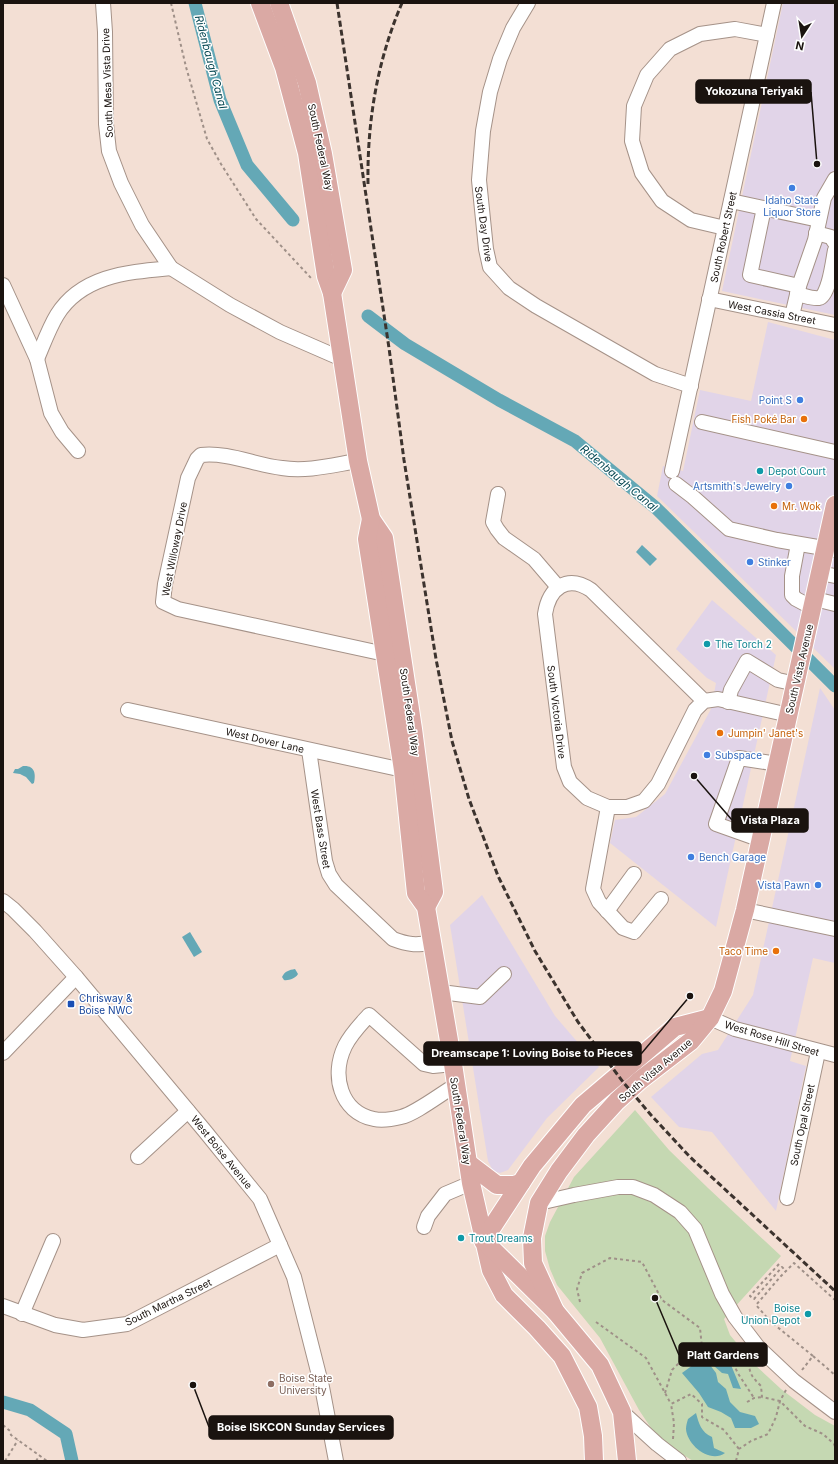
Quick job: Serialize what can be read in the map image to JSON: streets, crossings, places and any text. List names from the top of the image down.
{
  "streets": {
    "main road": ["South Federal Way", "South Vista Avenue"],
    "street": [
      "South Mesa Vista Drive",
      "South Day Drive",
      "South Robert Street",
      "West Cassia Street",
      "West Willoway Drive",
      "South Victoria Drive",
      "West Dover Lane",
      "West Bass Street",
      "West Rose Hill Street",
      "South Opal Street",
      "West Boise Avenue",
      "South Martha Street"
    ]
  },
  "crossings": [
    ["South Mesa Vista Drive", "South Federal Way"],
    ["South Federal Way", "West Willoway Drive"],
    ["South Federal Way", "South Vista Avenue"],
    ["South Federal Way", "West Dover Lane"],
    ["South Federal Way", "West Bass Street"],
    ["South Day Drive", "South Robert Street"],
    ["South Robert Street", "West Cassia Street"],
    ["South Vista Avenue", "West Rose Hill Street"],
    ["West Dover Lane", "West Bass Street"],
    ["West Rose Hill Street", "South Opal Street"],
    ["West Boise Avenue", "South Martha Street"]
  ],
  "water": ["Ridenbaugh Canal"],
  "places": {
    "other": [
      "Yokozuna Teriyaki",
      "Idaho State Liquor Store",
      "Point S",
      "Fish Poké Bar",
      "Depot Court",
      "Artsmith's Jewelry",
      "Mr. Wok",
      "Stinker",
      "The Torch 2",
      "Jumpin' Janet's",
      "Subspace",
      "Vista Plaza",
      "Bench Garage",
      "Vista Pawn",
      "Taco Time",
      "Dreamscape 1: Loving Boise to Pieces",
      "Trout Dreams",
      "Platt Gardens",
      "Boise Union Depot",
      "Boise State University",
      "Boise ISKCON Sunday Services"
    ],
    "transit": ["Chrisway & Boise NWC"]
  },
  "north": "bottom"
}
